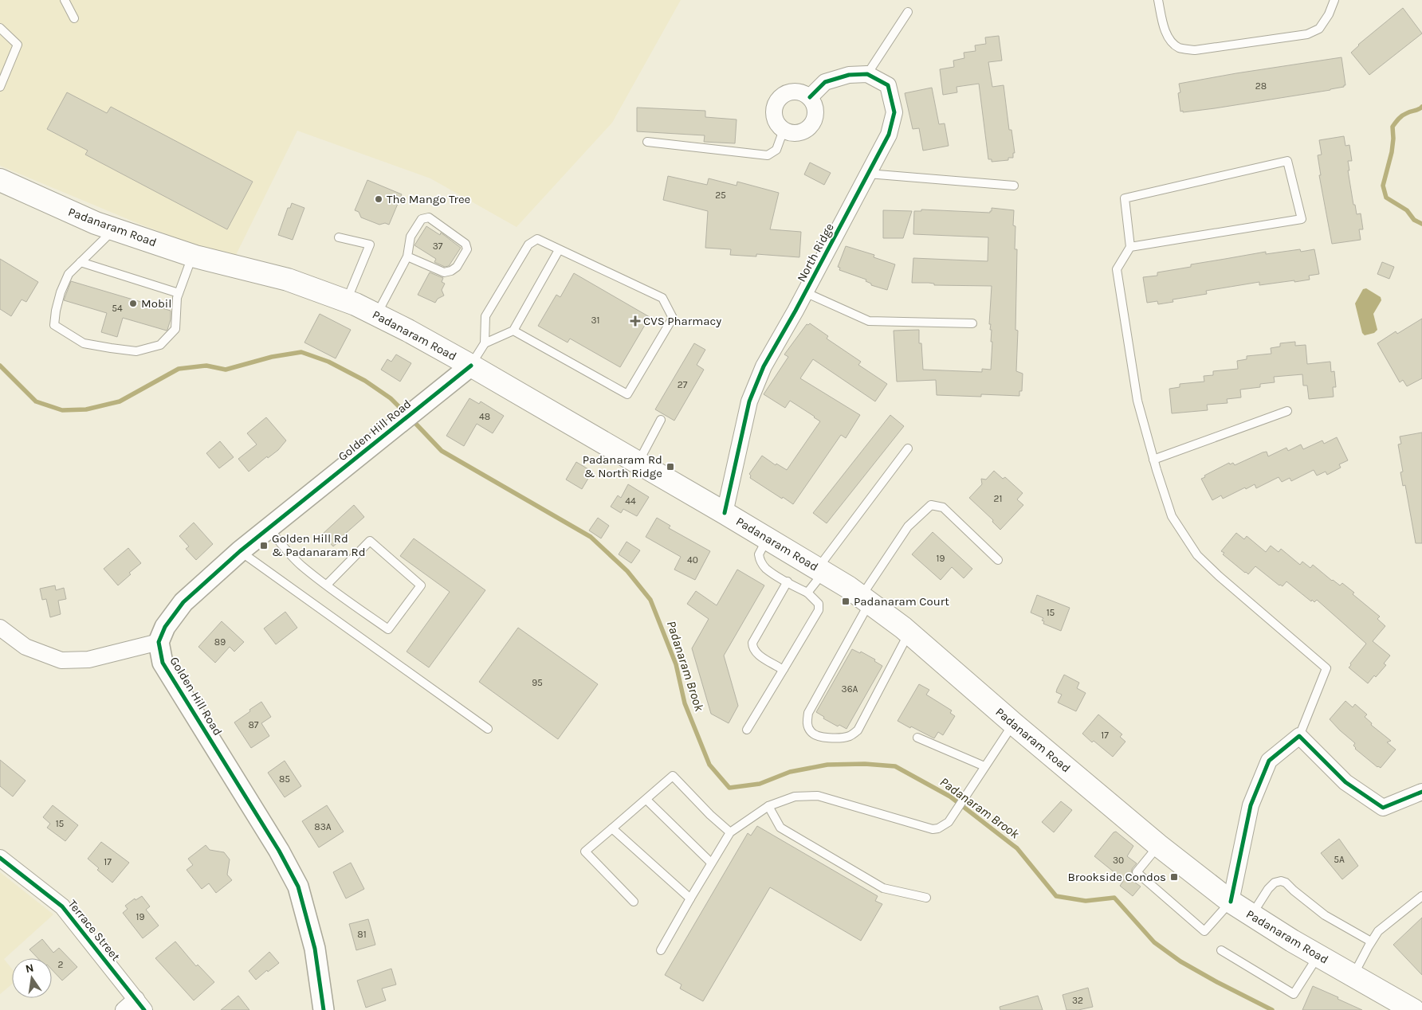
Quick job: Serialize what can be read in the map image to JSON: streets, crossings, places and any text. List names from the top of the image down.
{
  "streets": {
    "main road": ["Padanaram Road"],
    "street": ["North Ridge", "Golden Hill Road", "Terrace Street"]
  },
  "crossings": [
    ["Padanaram Road", "North Ridge"],
    ["Padanaram Road", "Golden Hill Road"]
  ],
  "water": ["Padanaram Brook"],
  "places": {
    "other": ["The Mango Tree", "Mobil"],
    "health": ["CVS Pharmacy"],
    "transit": [
      "Padanaram Rd & North Ridge",
      "Golden Hill Rd & Padanaram Rd",
      "Padanaram Court",
      "Brookside Condos"
    ]
  },
  "house_numbers": [
    "28",
    "25",
    "37",
    "54",
    "31",
    "27",
    "48",
    "21",
    "44",
    "19",
    "40",
    "15",
    "89",
    "95",
    "36A",
    "87",
    "17",
    "85",
    "15",
    "83A",
    "5A",
    "30",
    "17",
    "19",
    "81",
    "2",
    "32"
  ],
  "north": "top"
}
